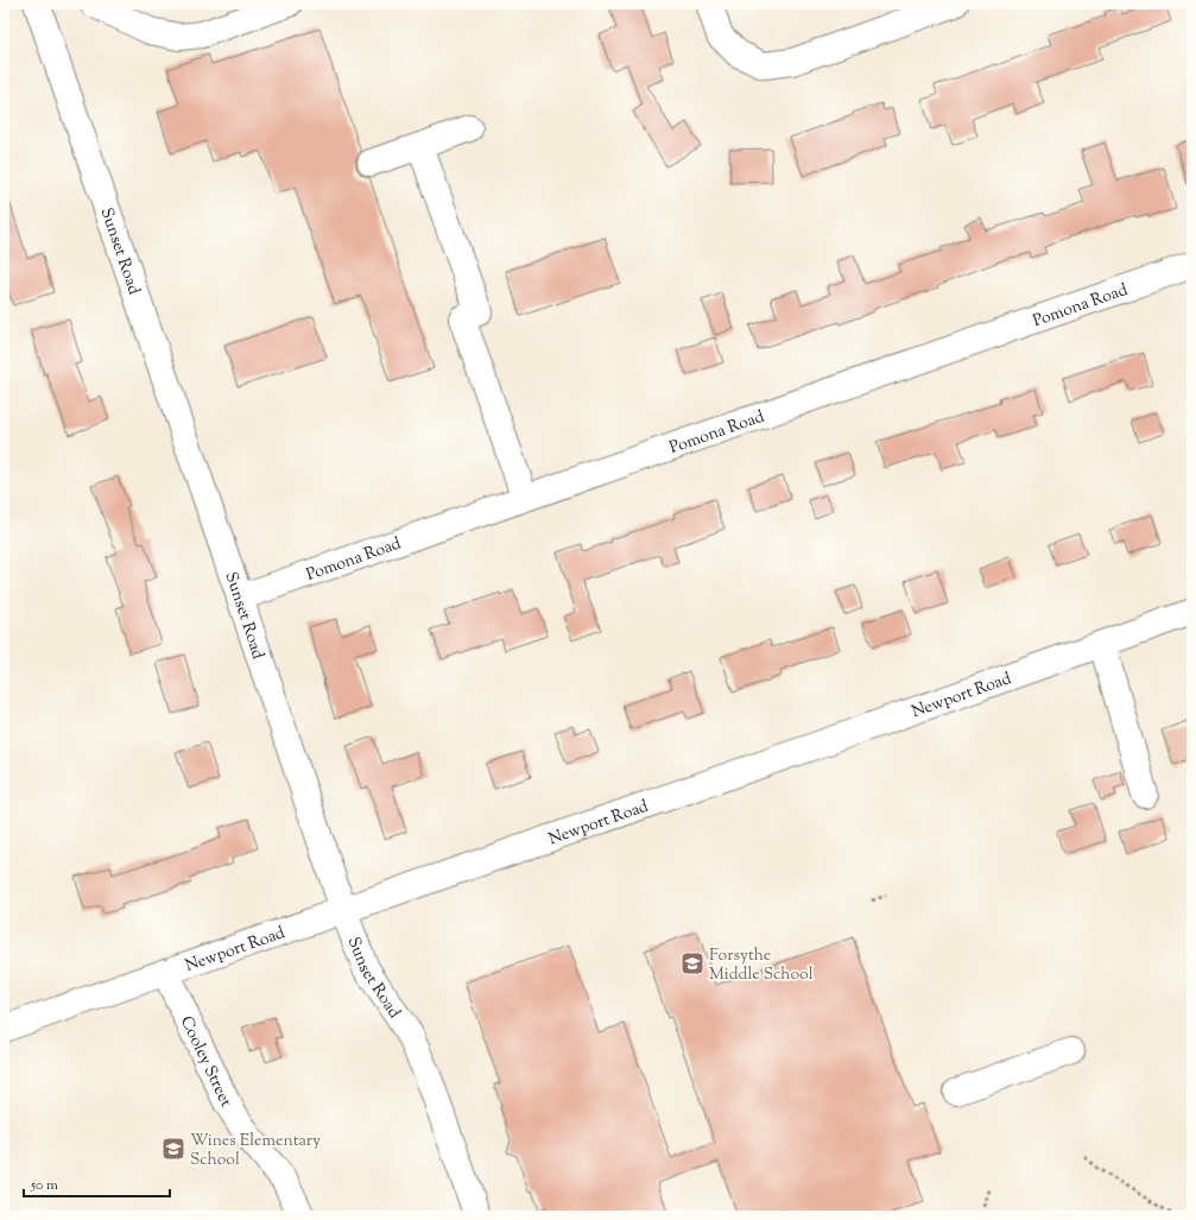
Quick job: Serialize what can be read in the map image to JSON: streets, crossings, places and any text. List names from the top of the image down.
{
  "streets": {
    "street": [
      "Sunset Road",
      "Pomona Road",
      "Newport Road",
      "Cooley Street"
    ]
  },
  "crossings": [
    ["Sunset Road", "Pomona Road"],
    ["Sunset Road", "Newport Road"],
    ["Newport Road", "Cooley Street"]
  ],
  "places": {
    "school or university": ["Forsythe Middle School", "Wines Elementary School"]
  },
  "scale_bar": "50 m"
}
